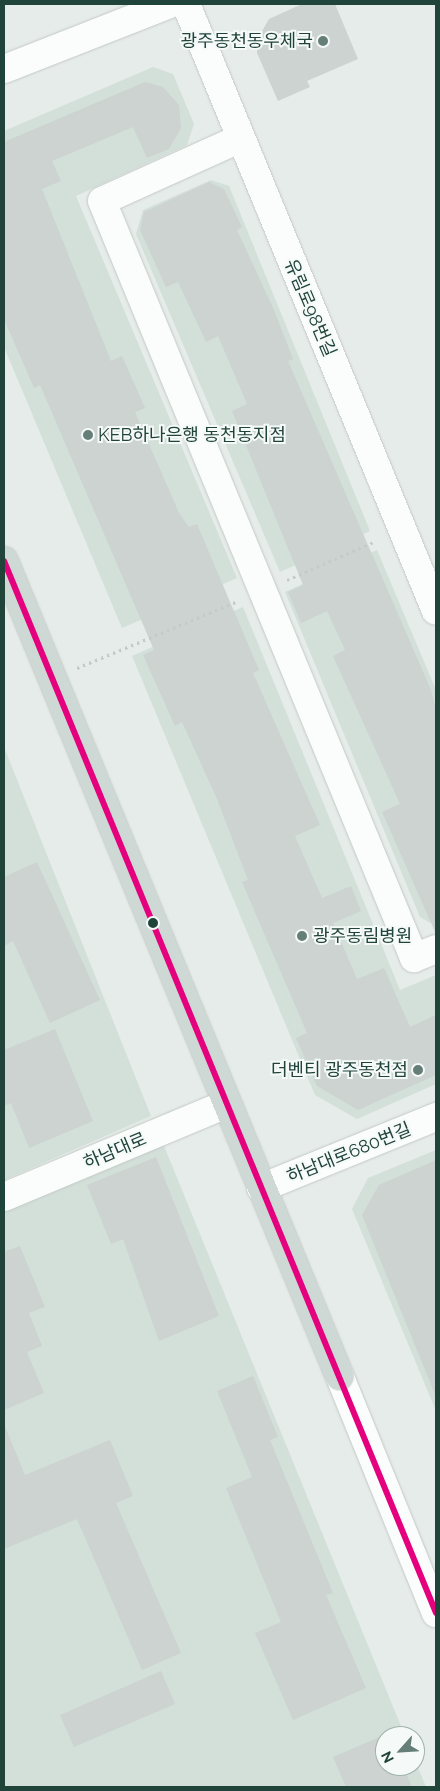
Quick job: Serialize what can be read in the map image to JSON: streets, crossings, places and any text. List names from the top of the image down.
{
  "streets": {
    "street": ["유림로98번길", "하남대로", "하남대로680번길"]
  },
  "places": [
    "광주동천동우체국",
    "KEB하나은행 동천동지점",
    "광주동림병원",
    "더벤티 광주동천점"
  ],
  "north": "bottom left"
}
